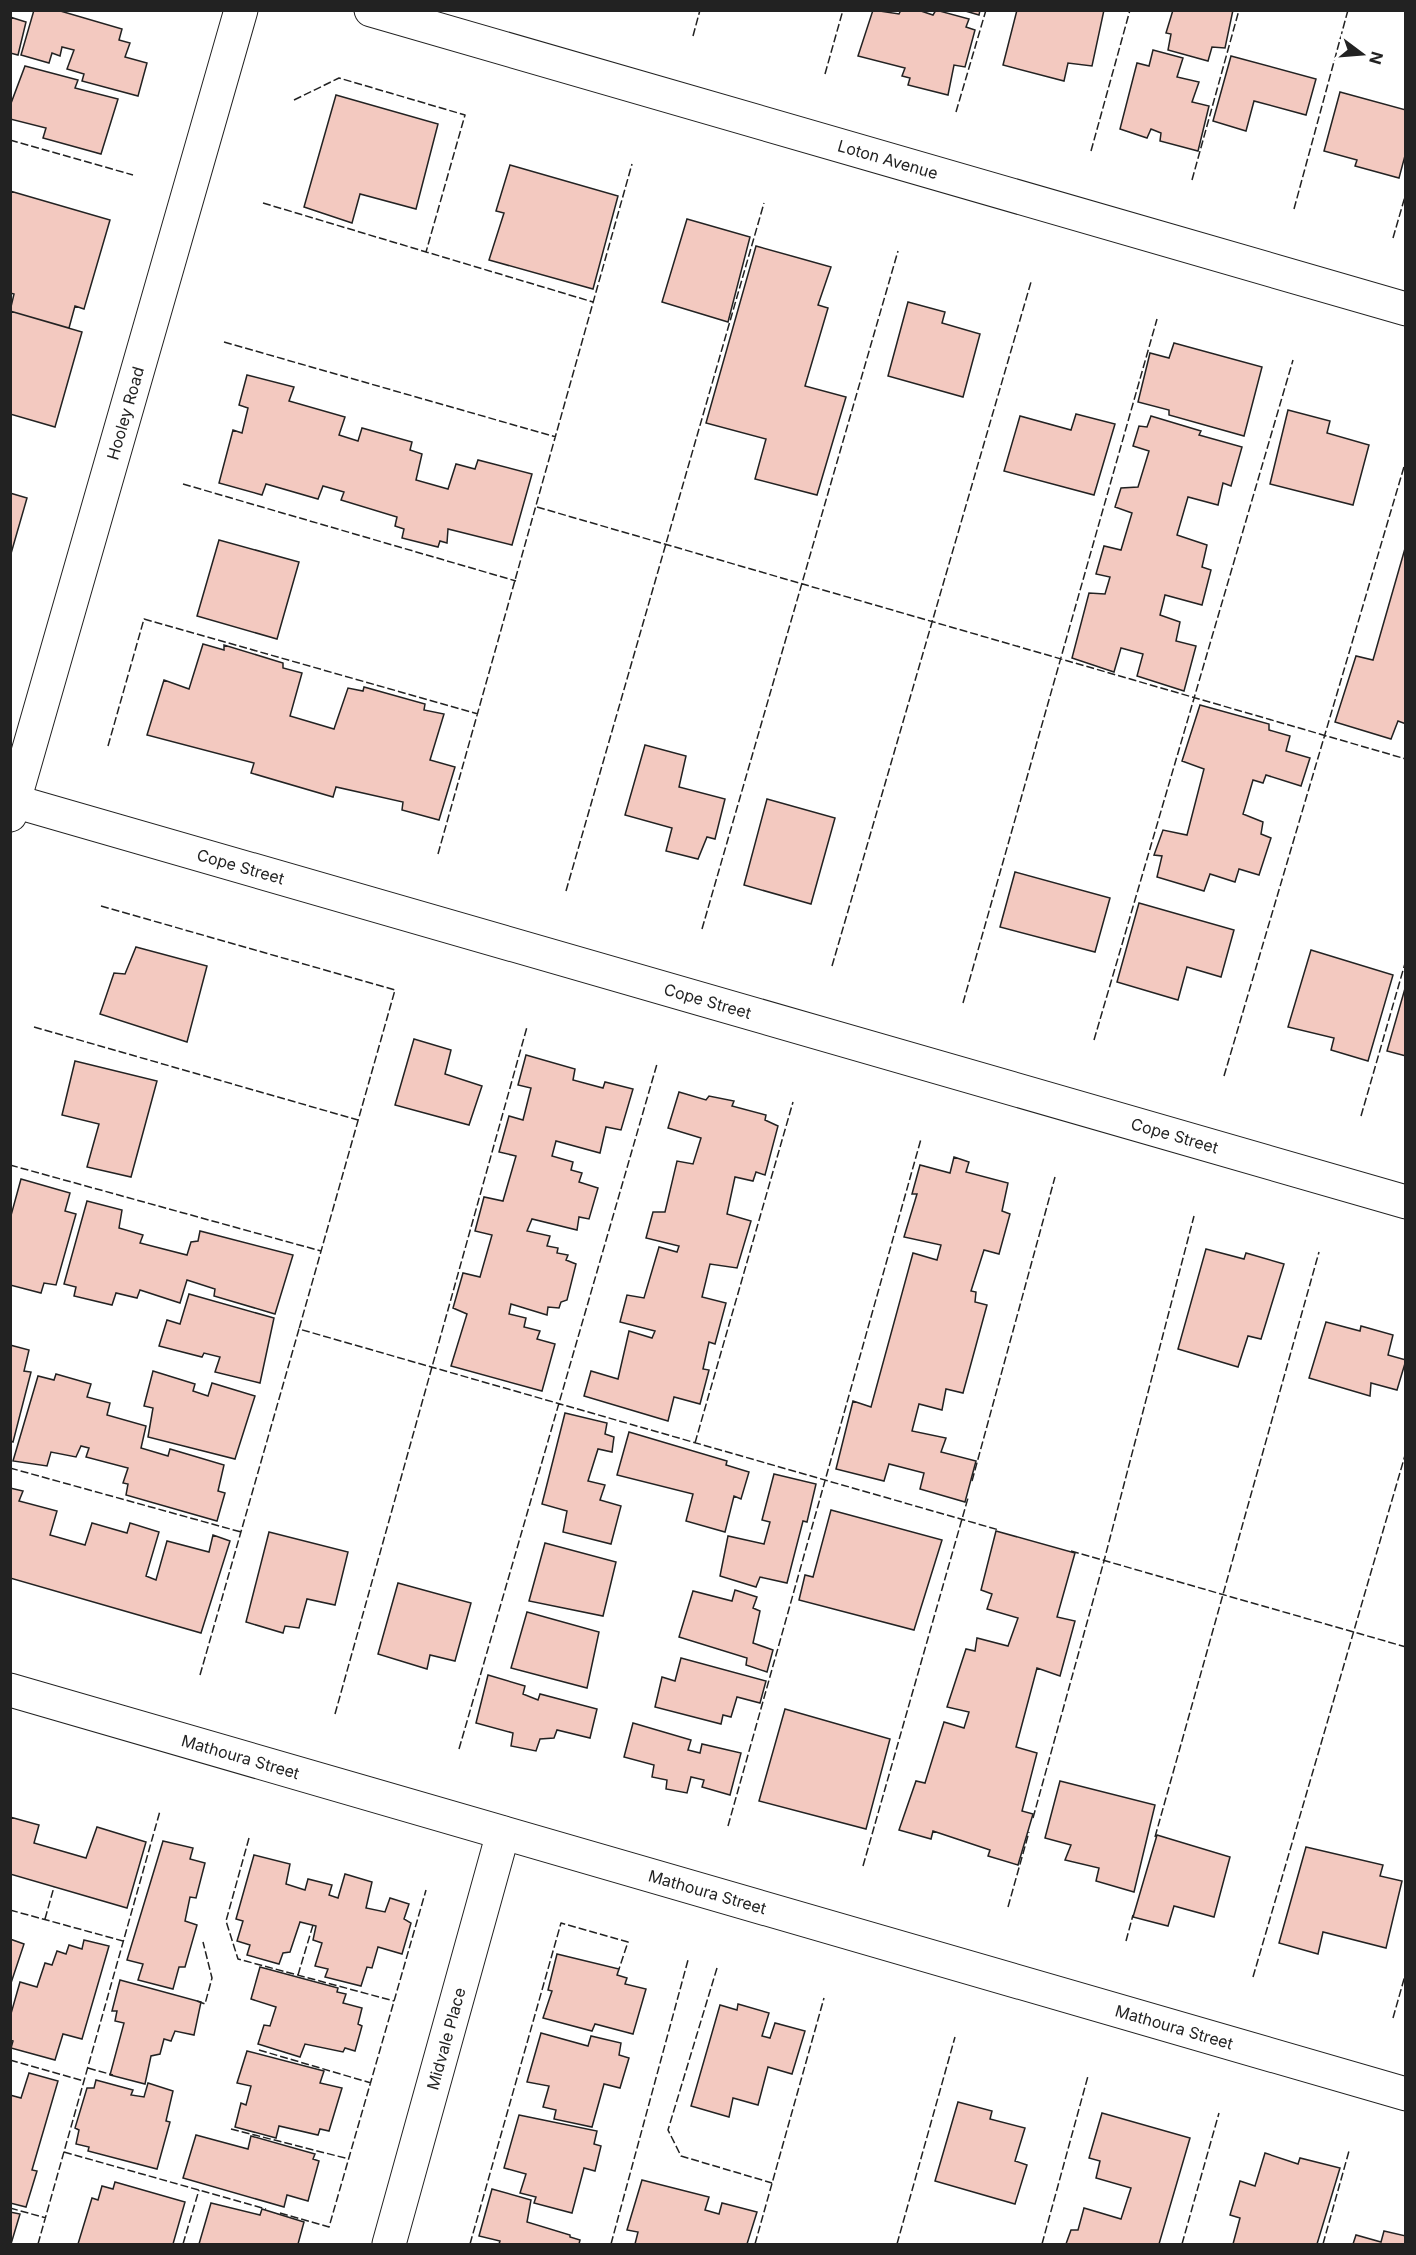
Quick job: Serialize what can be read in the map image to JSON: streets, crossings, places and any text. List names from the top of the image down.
{
  "streets": {
    "street": [
      "Loton Avenue",
      "Hooley Road",
      "Cope Street",
      "Mathoura Street",
      "Midvale Place"
    ]
  },
  "crossings": [
    ["Hooley Road", "Cope Street"],
    ["Mathoura Street", "Midvale Place"]
  ],
  "north": "right"
}
